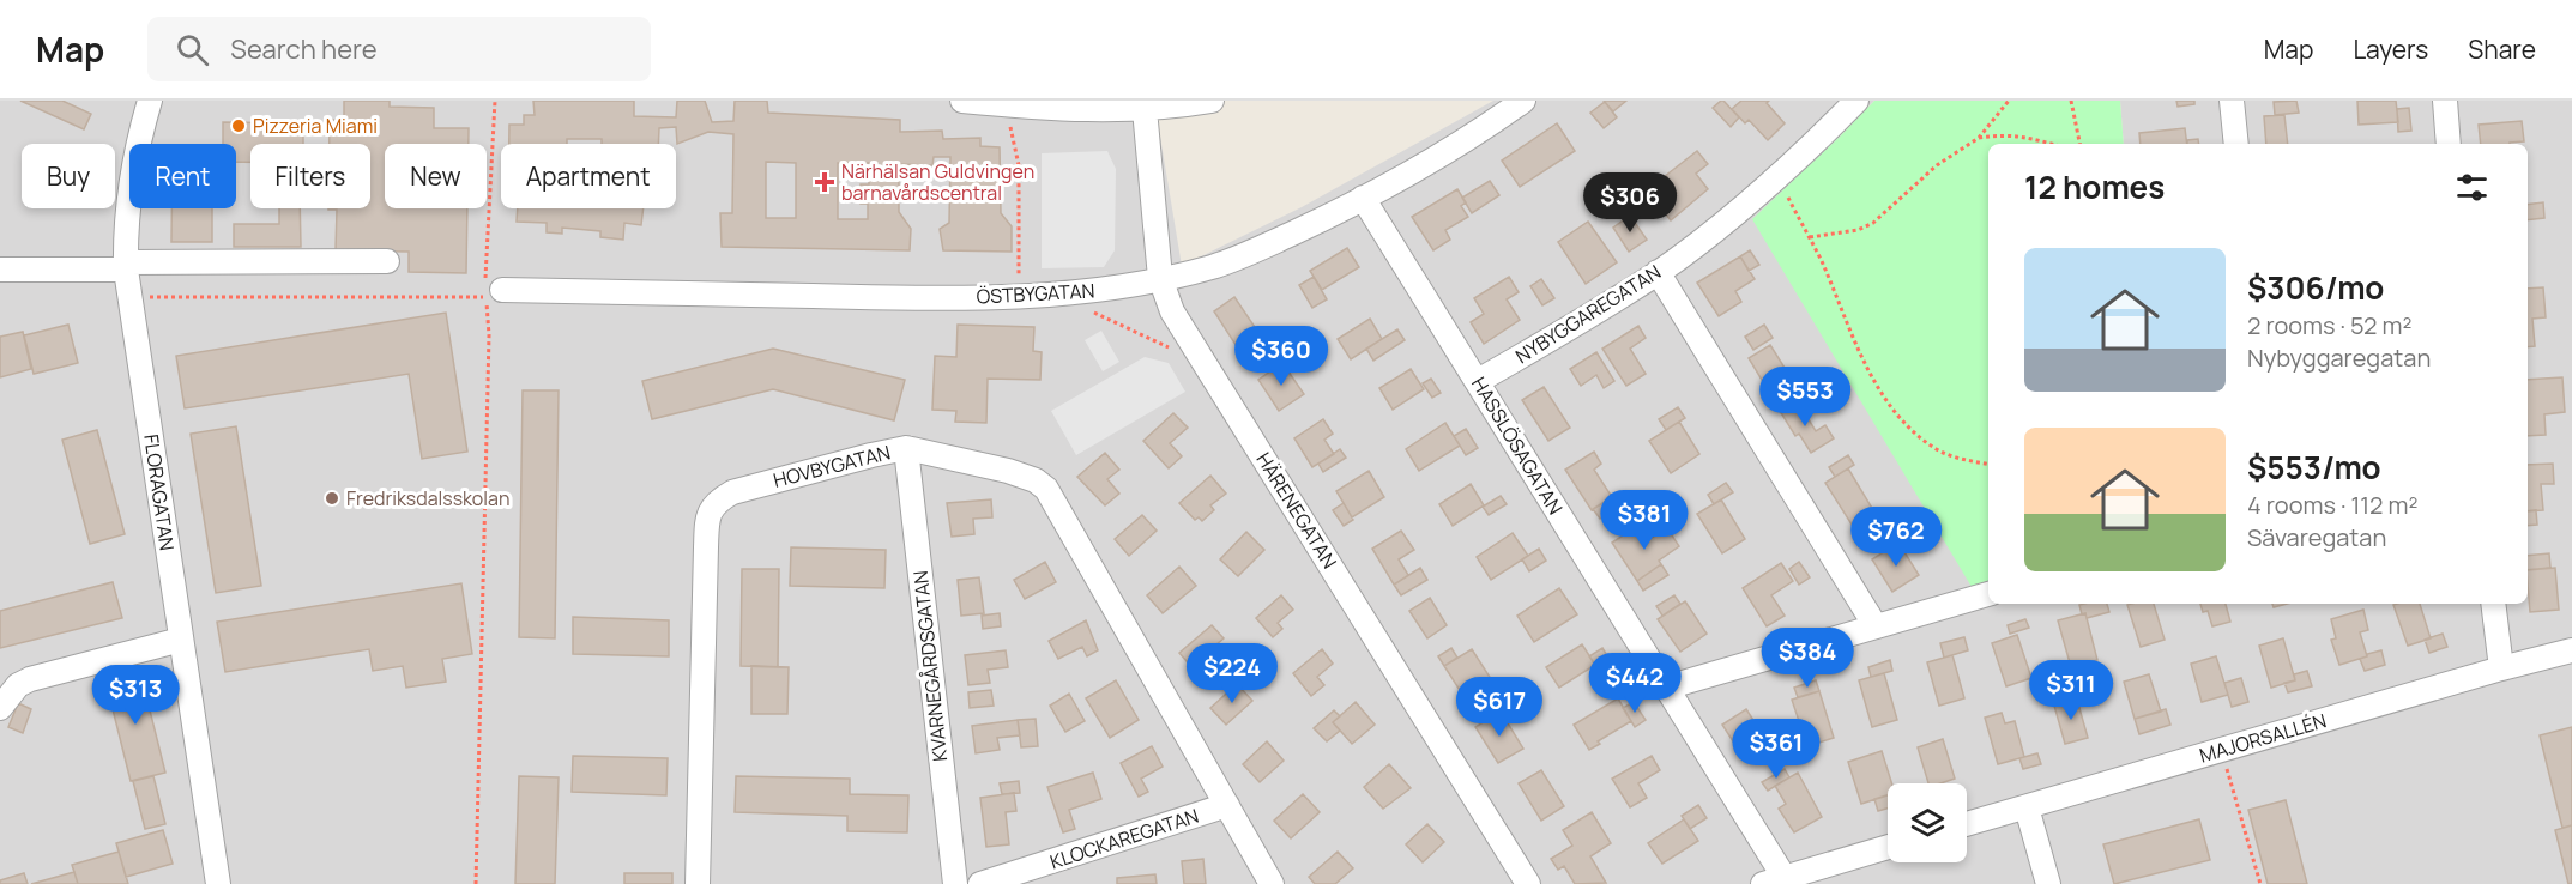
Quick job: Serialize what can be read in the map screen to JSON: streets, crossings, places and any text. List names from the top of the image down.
{
  "streets": {
    "street": [
      "ÖSTBYGATAN",
      "NYBYGGAREGATAN",
      "HASSLÖSAGATAN",
      "HOVBYGATAN",
      "FLORAGATAN",
      "HÄRENEGATAN",
      "KVARNEGÅRDSGATAN",
      "MAJORSALLÉN",
      "KLOCKAREGATAN"
    ]
  },
  "crossings": [
    ["ÖSTBYGATAN", "HASSLÖSAGATAN"],
    ["ÖSTBYGATAN", "HÄRENEGATAN"],
    ["NYBYGGAREGATAN", "HASSLÖSAGATAN"],
    ["HOVBYGATAN", "KVARNEGÅRDSGATAN"],
    ["HOVBYGATAN", "KLOCKAREGATAN"]
  ],
  "places": {
    "other": ["Pizzeria Miami", "Fredriksdalsskolan"],
    "health": ["Närhälsan Guldvingen barnavårdscentral"]
  },
  "page": {
    "header": "Map",
    "search": "Search here",
    "nav": ["Map", "Layers", "Share"],
    "chip": [
      "Buy",
      "Rent",
      "Filters",
      "New",
      "Apartment"
    ],
    "heading": "12 homes",
    "price": [
      "$306",
      "$360",
      "$553",
      "$381",
      "$762",
      "$384",
      "$224",
      "$442",
      "$311",
      "$313",
      "$617",
      "$361"
    ],
    "list": [
      {
        "name": "$306/mo",
        "note": "2 rooms · 52 m² · Nybyggaregatan"
      },
      {
        "name": "$553/mo",
        "note": "4 rooms · 112 m² · Sävaregatan"
      }
    ]
  }
}
